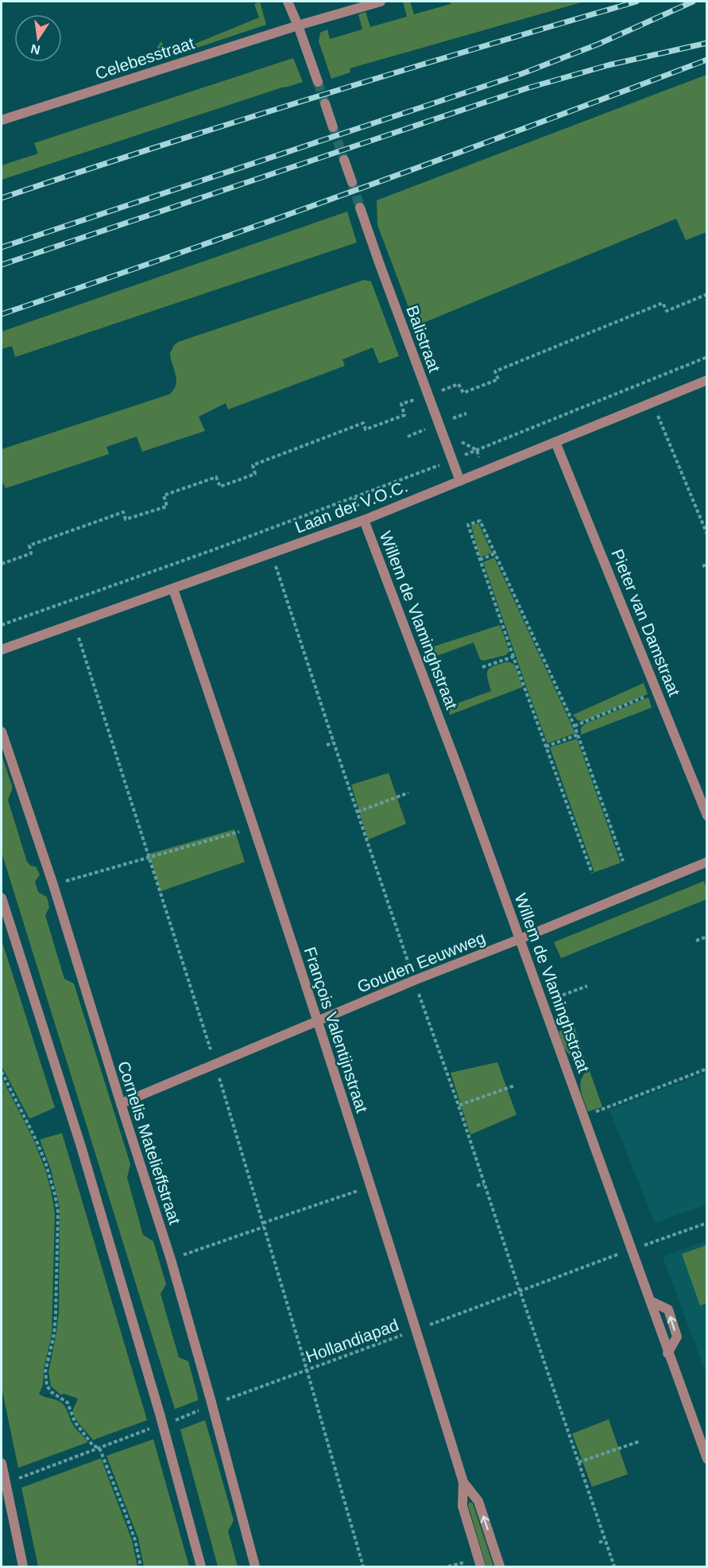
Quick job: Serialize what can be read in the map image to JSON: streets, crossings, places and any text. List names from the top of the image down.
{
  "streets": {
    "street": [
      "Celebesstraat",
      "Balistraat",
      "Laan der V.O.C.",
      "Willem de Vlaminghstraat",
      "Pieter van Damstraat",
      "Gouden Eeuwweg",
      "François Valentijnstraat",
      "Cornelis Matelieffstraat"
    ],
    "path": ["Hollandiapad"]
  },
  "crossings": [
    ["Balistraat", "Laan der V.O.C."],
    ["Laan der V.O.C.", "Willem de Vlaminghstraat"],
    ["Laan der V.O.C.", "Pieter van Damstraat"],
    ["Laan der V.O.C.", "François Valentijnstraat"],
    ["Willem de Vlaminghstraat", "Gouden Eeuwweg"],
    ["Willem de Vlaminghstraat", "Hollandiapad"],
    ["Gouden Eeuwweg", "François Valentijnstraat"],
    ["Gouden Eeuwweg", "Cornelis Matelieffstraat"],
    ["François Valentijnstraat", "Hollandiapad"],
    ["Cornelis Matelieffstraat", "Hollandiapad"]
  ],
  "north": "bottom"
}
